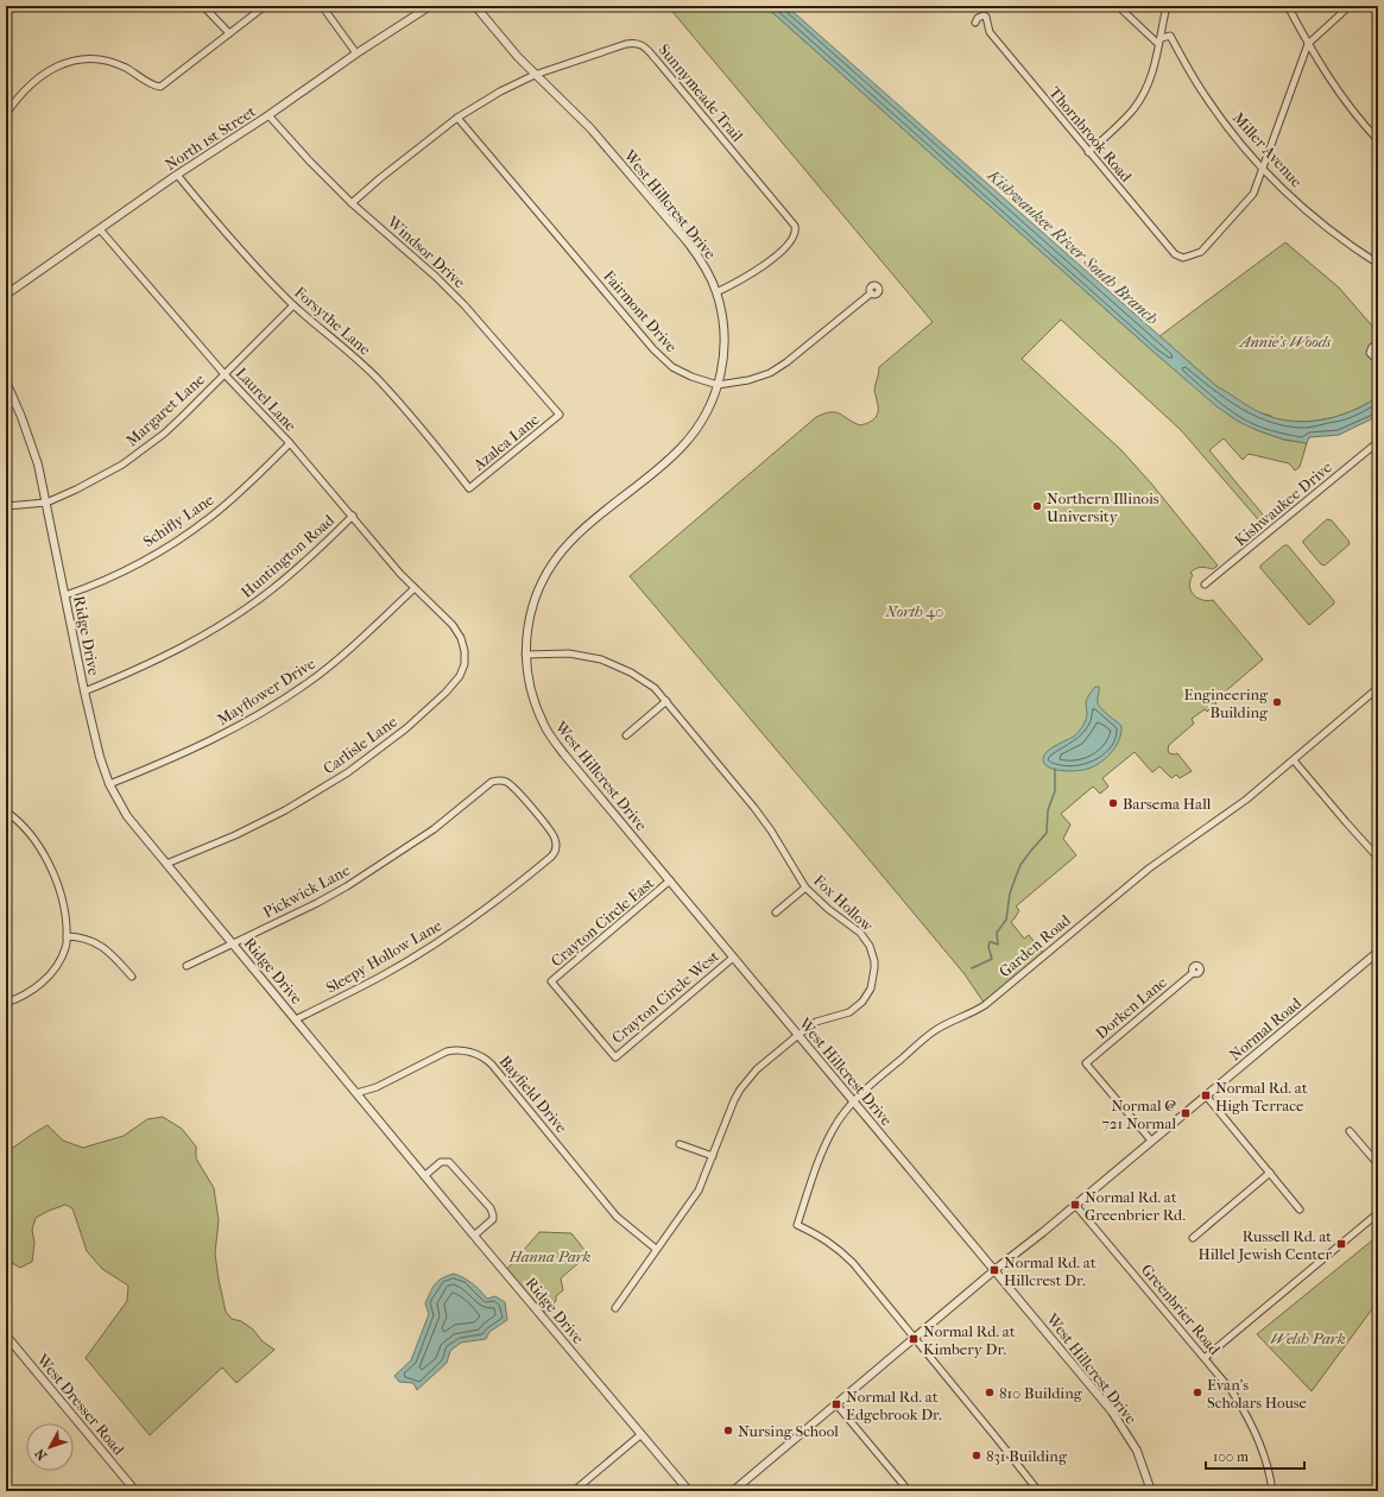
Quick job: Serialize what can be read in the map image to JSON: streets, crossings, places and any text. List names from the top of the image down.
{
  "streets": {
    "street": [
      "Sunnymeade Trail",
      "Thornbrook Road",
      "North 1st Street",
      "Miller Avenue",
      "West Hillcrest Drive",
      "Windsor Drive",
      "Fairmont Drive",
      "Forsythe Lane",
      "Laurel Lane",
      "Margaret Lane",
      "Azalea Lane",
      "Kishwaukee Drive",
      "Schifly Lane",
      "Huntington Road",
      "Ridge Drive",
      "Mayflower Drive",
      "Carlisle Lane",
      "Pickwick Lane",
      "Fox Hollow",
      "Crayton Circle East",
      "Garden Road",
      "Sleepy Hollow Lane",
      "Crayton Circle West",
      "Dorken Lane",
      "Normal Road",
      "Bayfield Drive",
      "Greenbrier Road",
      "West Dresser Road"
    ]
  },
  "crossings": [
    ["Sunnymeade Trail", "West Hillcrest Drive"],
    ["Sunnymeade Trail", "Windsor Drive"],
    ["Sunnymeade Trail", "Fairmont Drive"],
    ["Thornbrook Road", "Miller Avenue"],
    ["North 1st Street", "Windsor Drive"],
    ["North 1st Street", "Forsythe Lane"],
    ["North 1st Street", "Laurel Lane"],
    ["West Hillcrest Drive", "Fairmont Drive"],
    ["West Hillcrest Drive", "Fox Hollow"],
    ["West Hillcrest Drive", "Crayton Circle East"],
    ["West Hillcrest Drive", "Garden Road"],
    ["West Hillcrest Drive", "Crayton Circle West"],
    ["West Hillcrest Drive", "Normal Road"],
    ["Windsor Drive", "Azalea Lane"],
    ["Forsythe Lane", "Margaret Lane"],
    ["Forsythe Lane", "Azalea Lane"],
    ["Laurel Lane", "Margaret Lane"],
    ["Laurel Lane", "Schifly Lane"],
    ["Laurel Lane", "Huntington Road"],
    ["Laurel Lane", "Mayflower Drive"],
    ["Laurel Lane", "Carlisle Lane"],
    ["Margaret Lane", "Ridge Drive"],
    ["Schifly Lane", "Ridge Drive"],
    ["Huntington Road", "Ridge Drive"],
    ["Ridge Drive", "Mayflower Drive"],
    ["Ridge Drive", "Carlisle Lane"],
    ["Ridge Drive", "Pickwick Lane"],
    ["Ridge Drive", "Sleepy Hollow Lane"],
    ["Ridge Drive", "Bayfield Drive"],
    ["Mayflower Drive", "Carlisle Lane"],
    ["Pickwick Lane", "Sleepy Hollow Lane"],
    ["Fox Hollow", "Bayfield Drive"],
    ["Crayton Circle East", "Crayton Circle West"],
    ["Garden Road", "Normal Road"],
    ["Dorken Lane", "Normal Road"],
    ["Normal Road", "Greenbrier Road"]
  ],
  "water": ["Kishwaukee River South Branch"],
  "parks": [
    "Annie's Woods",
    "North 40",
    "Hanna Park",
    "Welsh Park"
  ],
  "places": {
    "other": [
      "Northern Illinois University",
      "Engineering Building",
      "Barsema Hall",
      "810 Building",
      "Evan's Scholars House",
      "Nursing School",
      "831 Building"
    ],
    "transit": [
      "Normal Rd. at High Terrace",
      "Normal @ 721 Normal",
      "Normal Rd. at Greenbrier Rd.",
      "Russell Rd. at Hillel Jewish Center",
      "Normal Rd. at Hillcrest Dr.",
      "Normal Rd. at Kimbery Dr.",
      "Normal Rd. at Edgebrook Dr."
    ]
  },
  "scale_bar": "100 m",
  "north": "bottom left"
}
